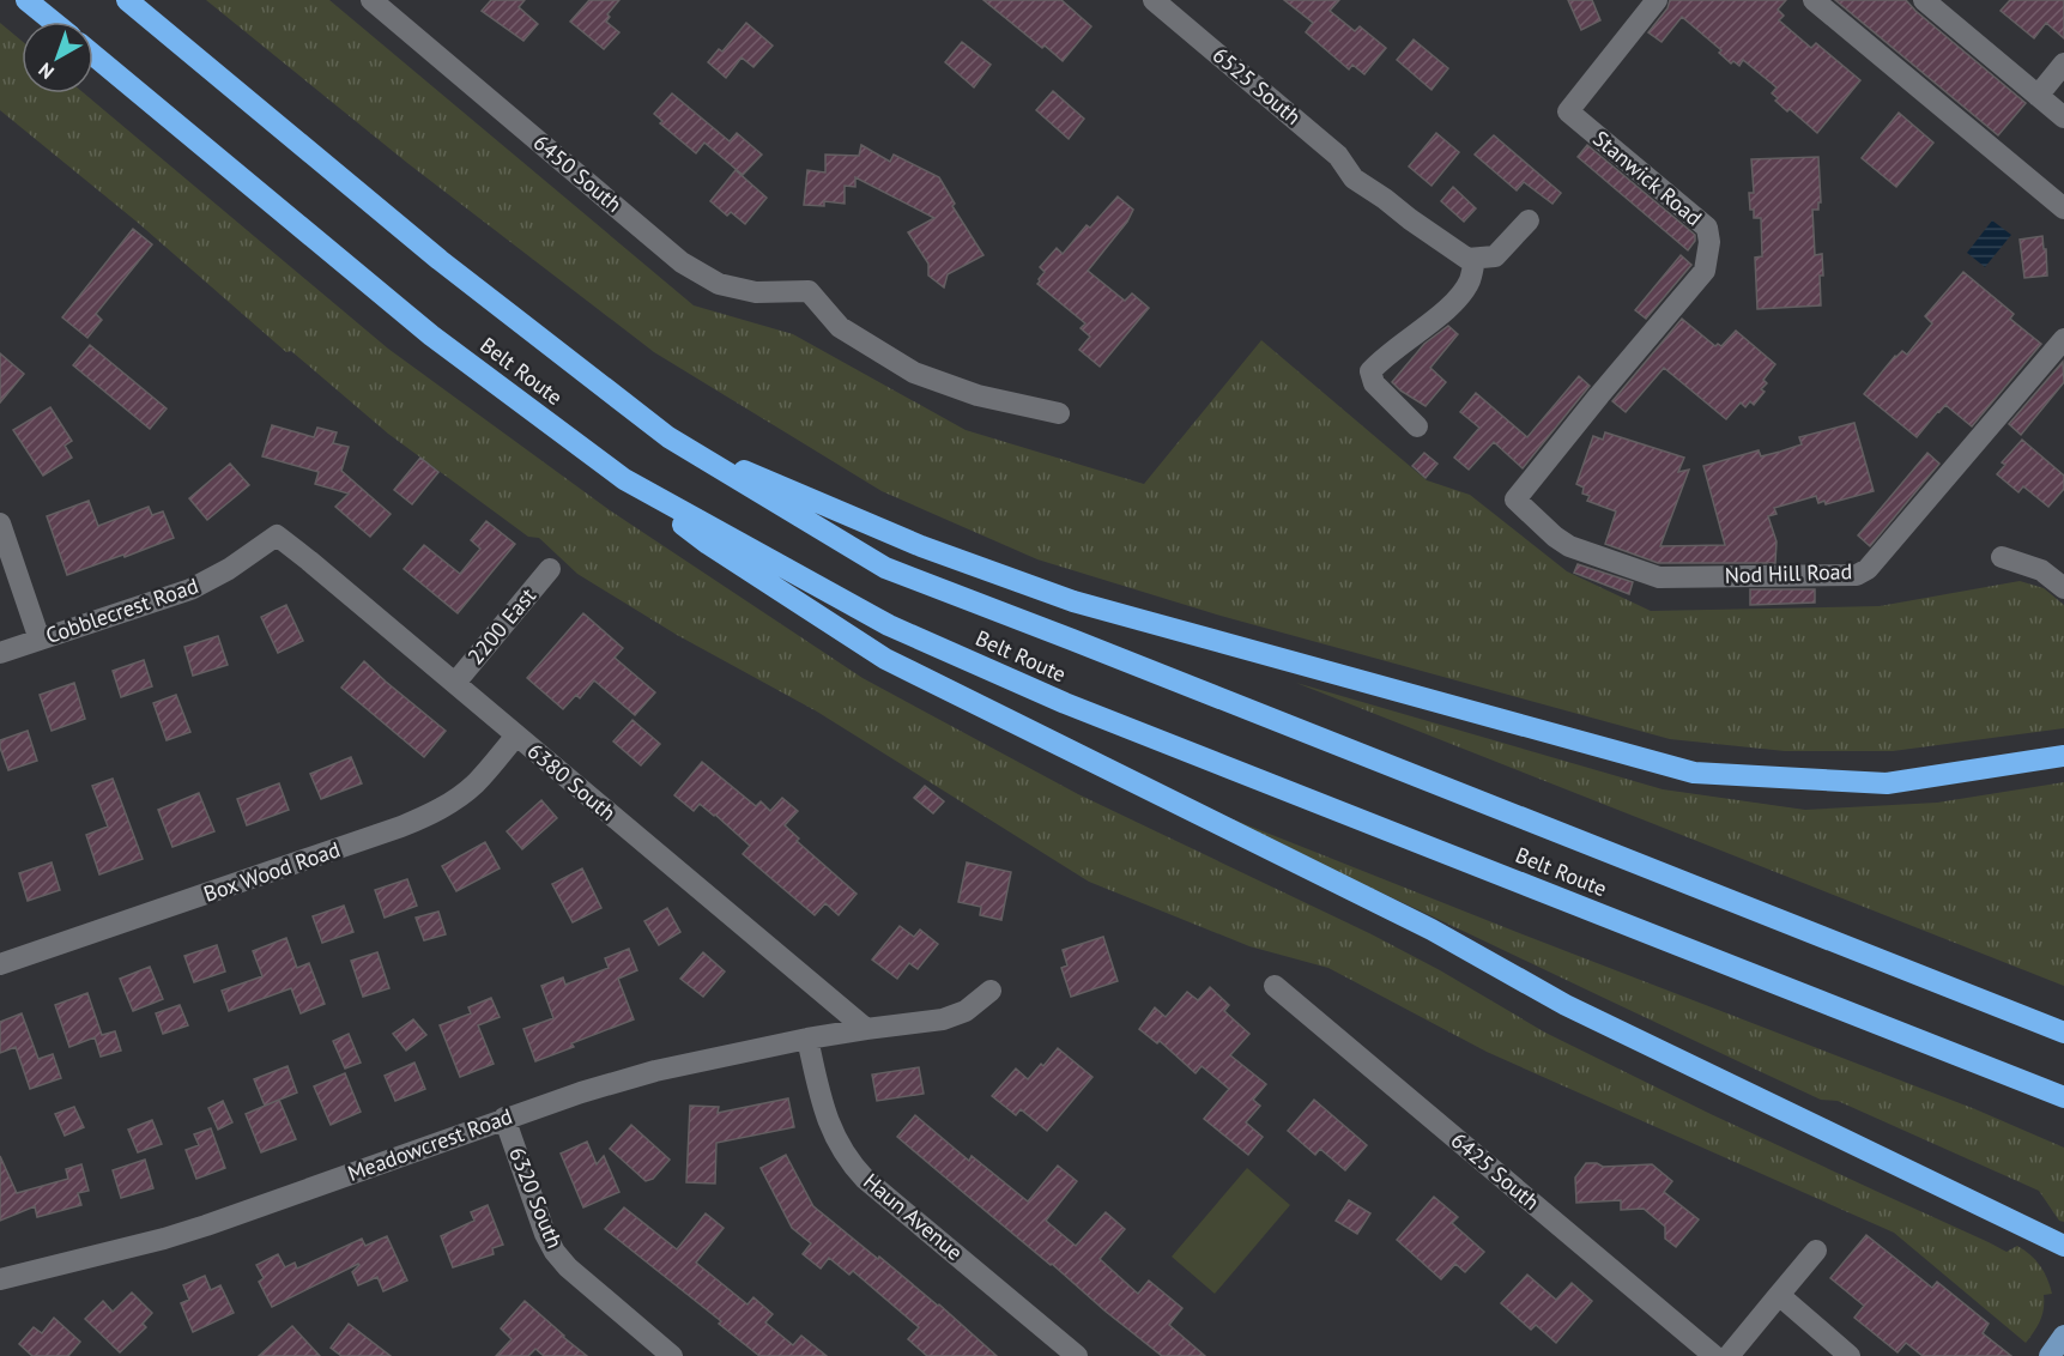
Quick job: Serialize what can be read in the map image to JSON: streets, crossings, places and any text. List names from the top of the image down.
{
  "streets": {
    "highway": ["Belt Route"],
    "street": [
      "6525 South",
      "6450 South",
      "Stanwick Road",
      "Nod Hill Road",
      "Cobblecrest Road",
      "2200 East",
      "6380 South",
      "Box Wood Road",
      "Meadowcrest Road",
      "6425 South",
      "6320 South",
      "Haun Avenue"
    ]
  },
  "crossings": [
    ["Stanwick Road", "Nod Hill Road"],
    ["Cobblecrest Road", "6380 South"],
    ["2200 East", "6380 South"],
    ["6380 South", "Box Wood Road"],
    ["6380 South", "Meadowcrest Road"],
    ["Meadowcrest Road", "6320 South"],
    ["Meadowcrest Road", "Haun Avenue"]
  ],
  "north": "bottom left"
}
